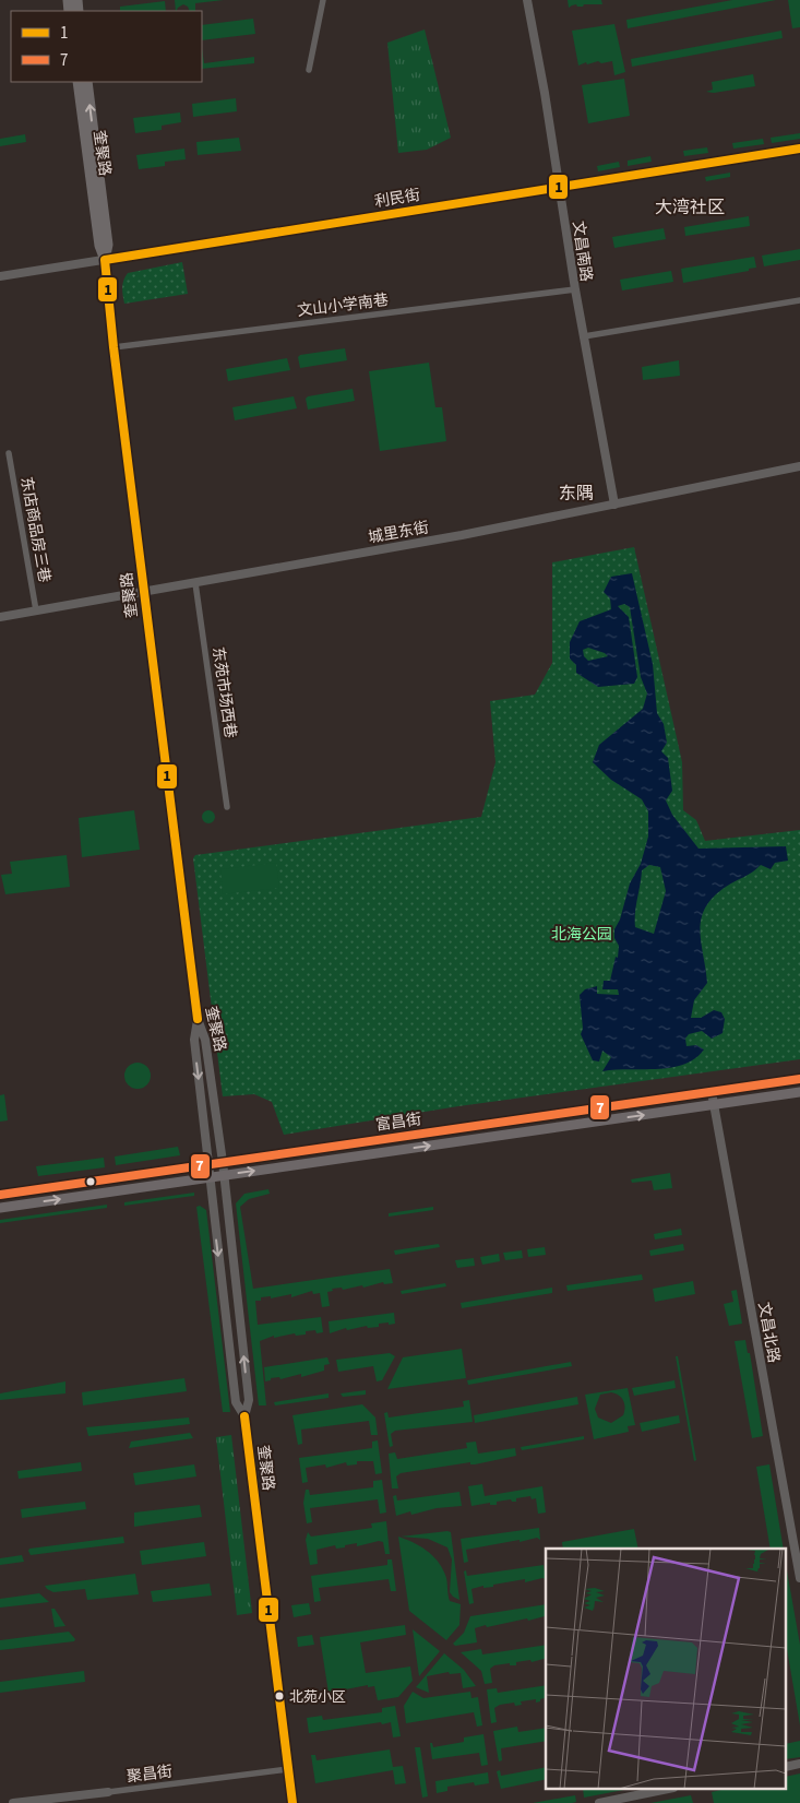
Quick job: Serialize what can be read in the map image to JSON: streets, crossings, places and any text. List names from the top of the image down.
{
  "streets": {
    "main road": ["奎聚路", "富昌街"],
    "street": [
      "利民街",
      "文昌南路",
      "文山小学南巷",
      "东店商品房三巷",
      "城里东街",
      "东苑市场西巷",
      "文昌北路",
      "聚昌街"
    ]
  },
  "crossings": [
    ["奎聚路", "利民街"],
    ["奎聚路", "文山小学南巷"],
    ["奎聚路", "城里东街"],
    ["奎聚路", "富昌街"],
    ["奎聚路", "聚昌街"],
    ["利民街", "文昌南路"],
    ["文昌南路", "文山小学南巷"],
    ["文昌南路", "城里东街"],
    ["东店商品房三巷", "城里东街"],
    ["城里东街", "东苑市场西巷"],
    ["富昌街", "文昌北路"]
  ],
  "districts": ["大湾社区", "东隅"],
  "parks": ["北海公园"],
  "places": ["北苑小区"],
  "lines": ["transit line 1", "transit line 7"],
  "legend": ["1", "7"]
}
